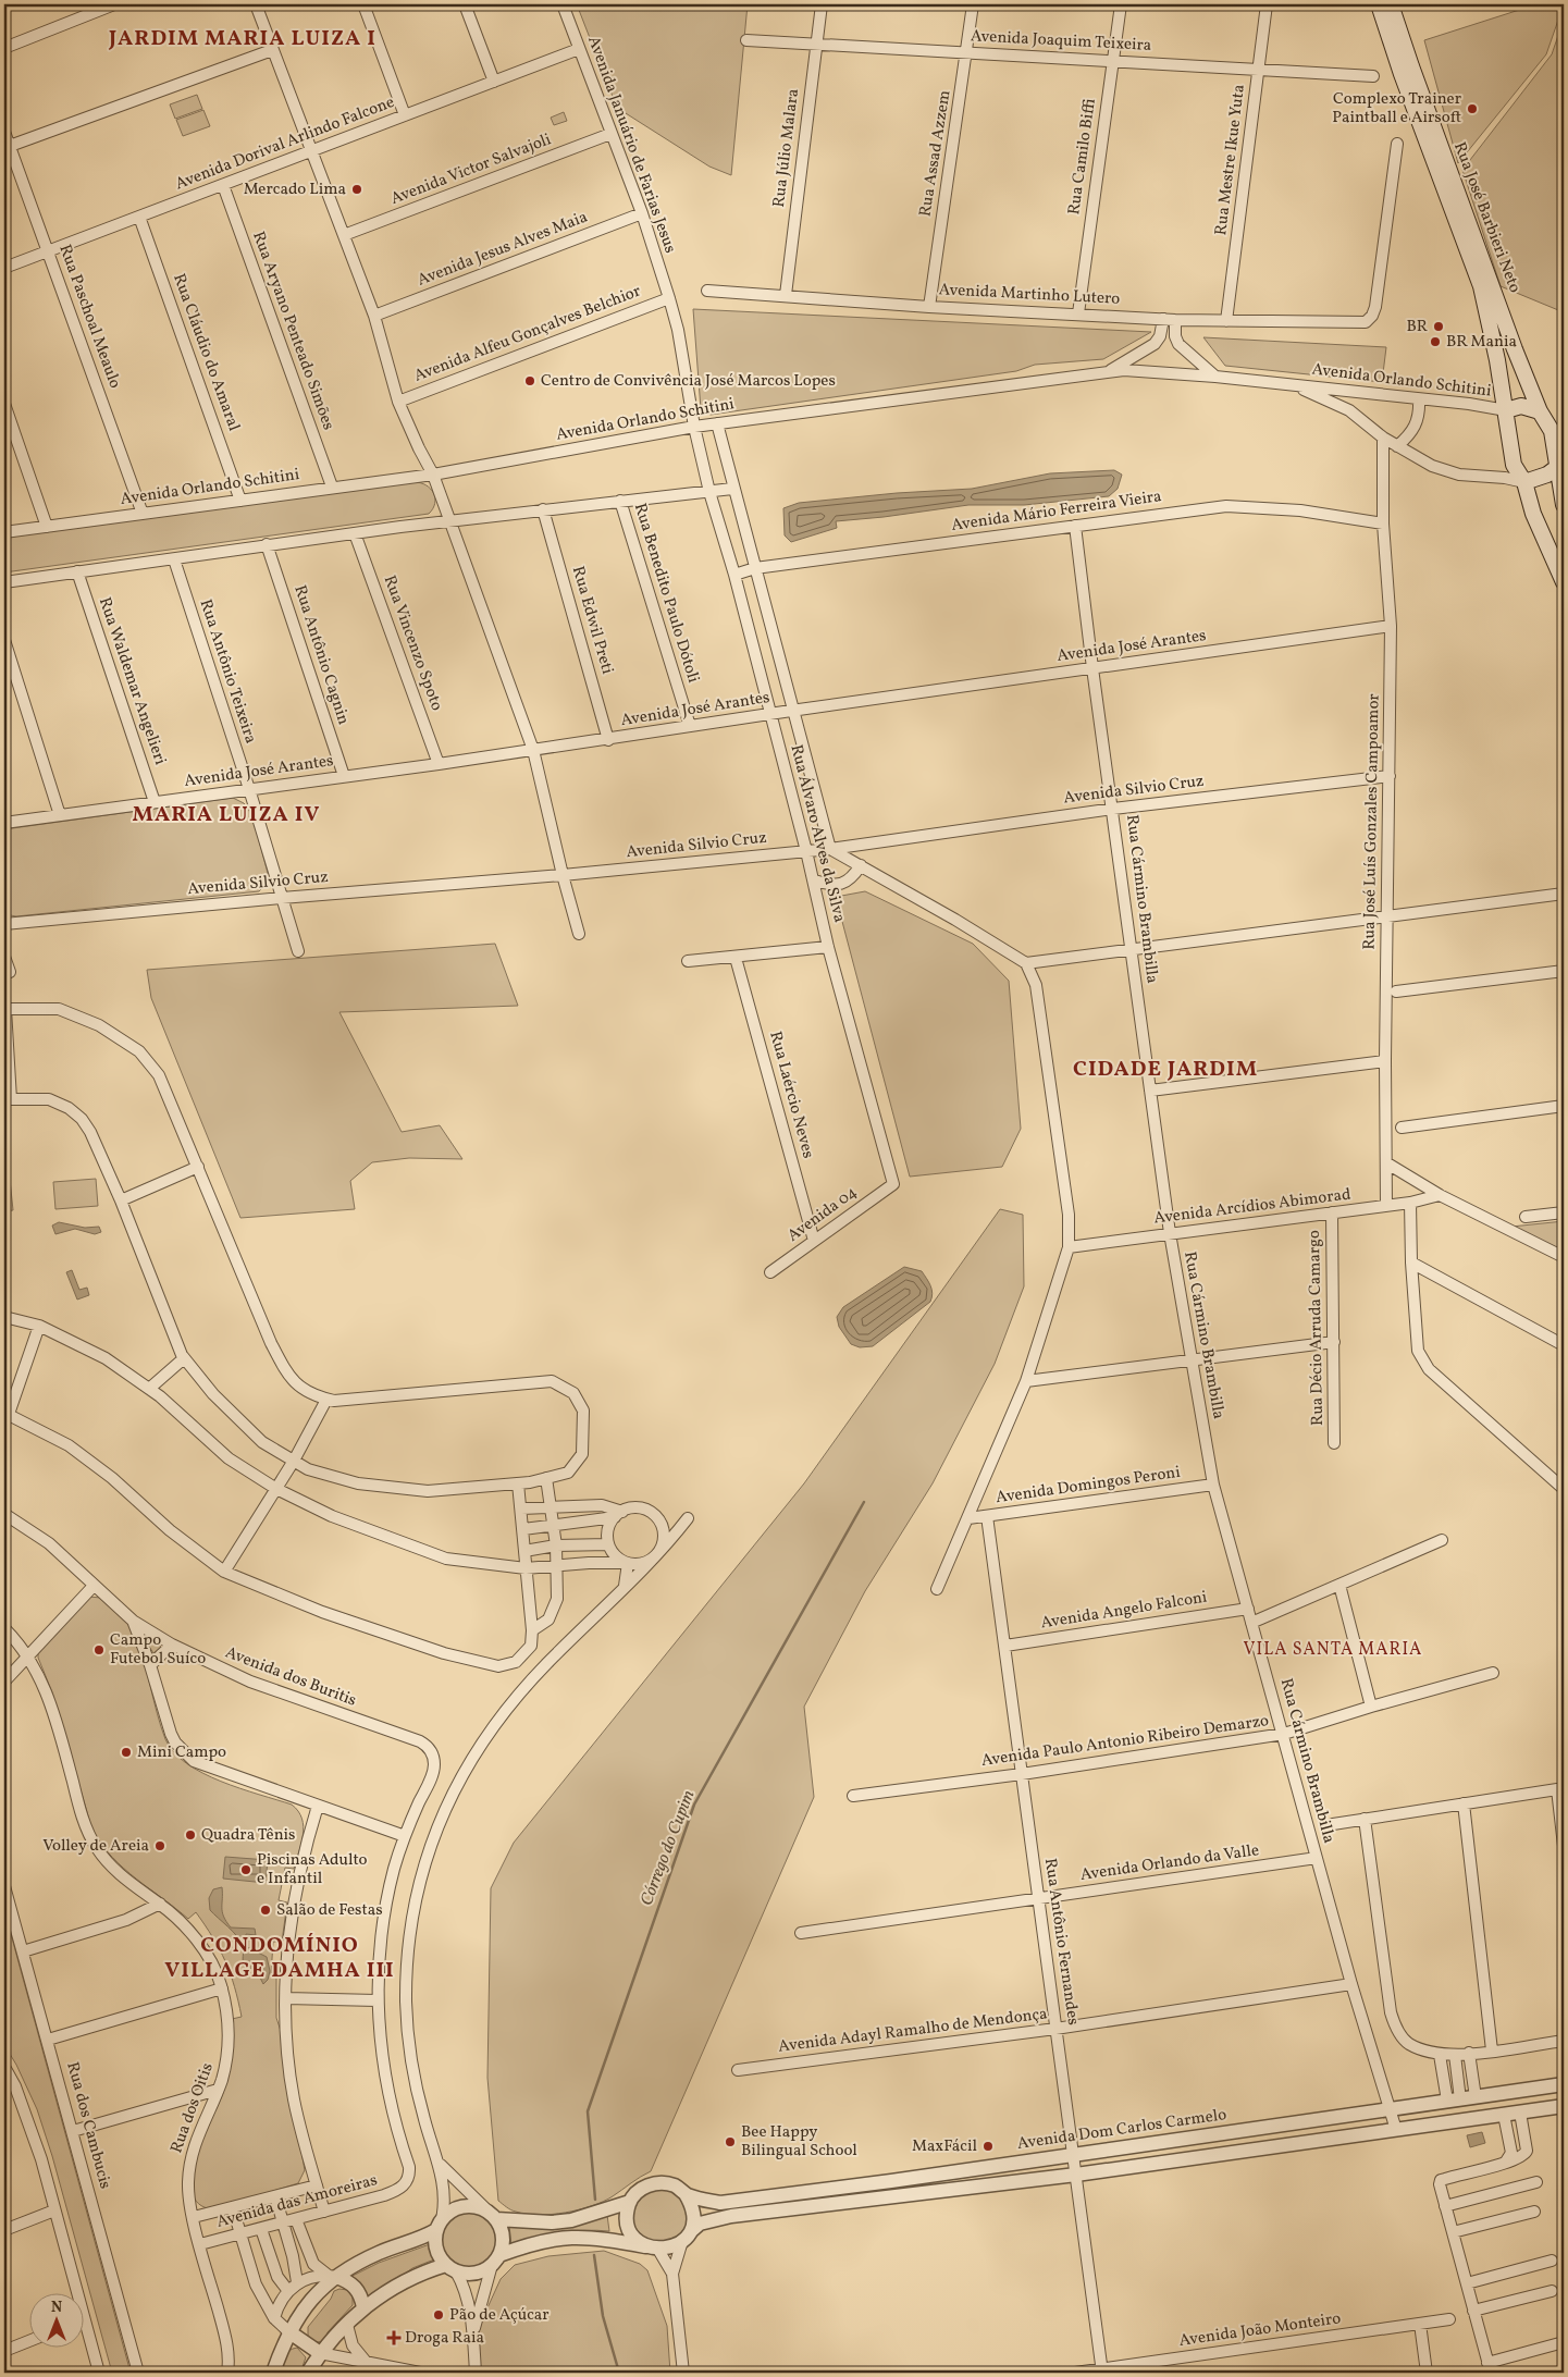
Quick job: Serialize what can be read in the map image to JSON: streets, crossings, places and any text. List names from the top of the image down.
{
  "streets": {
    "main road": ["Rua José Barbieri Neto"],
    "street": [
      "Avenida Joaquim Teixeira",
      "Avenida Dorival Arlindo Falcone",
      "Avenida Januário de Farias Jesus",
      "Rua Júlio Malara",
      "Rua Assad Azzem",
      "Rua Camilo Biffi",
      "Rua Mestre Ikue Yuta",
      "Avenida Victor Salvajoli",
      "Avenida Jesus Alves Maia",
      "Avenida Martinho Lutero",
      "Rua Paschoal Meaulo",
      "Rua Aryano Penteado Simões",
      "Avenida Alfeu Gonçalves Belchior",
      "Rua Cláudio do Amaral",
      "Avenida Orlando Schitini",
      "Avenida Mário Ferreira Vieira",
      "Rua Benedito Paulo Dótoli",
      "Rua Edwil Preti",
      "Rua Vincenzo Spoto",
      "Avenida José Arantes",
      "Rua Antônio Cagnin",
      "Rua Antônio Teixeira",
      "Rua Waldemar Angelieri",
      "Avenida Silvio Cruz",
      "Rua José Luís Gonzales Campoamor",
      "Rua Álvaro Alves da Silva",
      "Rua Cármino Brambilla",
      "Rua Laércio Neves",
      "Avenida Arcídios Abimorad",
      "Avenida 04",
      "Rua Décio Arruda Camargo",
      "Avenida Domingos Peroni",
      "Avenida Angelo Falconi",
      "Avenida dos Buritis",
      "Avenida Paulo Antonio Ribeiro Demarzo",
      "Avenida Orlando da Valle",
      "Rua Antônio Fernandes",
      "Avenida Adayl Ramalho de Mendonça",
      "Rua dos Oitis",
      "Rua dos Cambucis",
      "Avenida Dom Carlos Carmelo",
      "Avenida das Amoreiras",
      "Avenida João Monteiro"
    ]
  },
  "crossings": [
    ["Avenida Joaquim Teixeira", "Rua Júlio Malara"],
    ["Avenida Joaquim Teixeira", "Rua Assad Azzem"],
    ["Avenida Joaquim Teixeira", "Rua Camilo Biffi"],
    ["Avenida Joaquim Teixeira", "Rua Mestre Ikue Yuta"],
    ["Avenida Dorival Arlindo Falcone", "Avenida Januário de Farias Jesus"],
    ["Avenida Dorival Arlindo Falcone", "Rua Paschoal Meaulo"],
    ["Avenida Dorival Arlindo Falcone", "Rua Aryano Penteado Simões"],
    ["Avenida Dorival Arlindo Falcone", "Rua Cláudio do Amaral"],
    ["Avenida Januário de Farias Jesus", "Avenida Victor Salvajoli"],
    ["Avenida Januário de Farias Jesus", "Avenida Jesus Alves Maia"],
    ["Avenida Januário de Farias Jesus", "Avenida Alfeu Gonçalves Belchior"],
    ["Avenida Januário de Farias Jesus", "Avenida Orlando Schitini"],
    ["Avenida Januário de Farias Jesus", "Rua Álvaro Alves da Silva"],
    ["Rua Júlio Malara", "Avenida Martinho Lutero"],
    ["Rua Assad Azzem", "Avenida Martinho Lutero"],
    ["Rua Camilo Biffi", "Avenida Martinho Lutero"],
    ["Rua Mestre Ikue Yuta", "Avenida Martinho Lutero"],
    ["Rua José Barbieri Neto", "Avenida Orlando Schitini"],
    ["Rua Paschoal Meaulo", "Avenida Orlando Schitini"],
    ["Rua Aryano Penteado Simões", "Avenida Orlando Schitini"],
    ["Rua Cláudio do Amaral", "Avenida Orlando Schitini"],
    ["Avenida Orlando Schitini", "Rua José Luís Gonzales Campoamor"],
    ["Avenida Orlando Schitini", "Rua Álvaro Alves da Silva"],
    ["Avenida Mário Ferreira Vieira", "Rua José Luís Gonzales Campoamor"],
    ["Avenida Mário Ferreira Vieira", "Rua Álvaro Alves da Silva"],
    ["Avenida Mário Ferreira Vieira", "Rua Cármino Brambilla"],
    ["Rua Benedito Paulo Dótoli", "Avenida José Arantes"],
    ["Rua Edwil Preti", "Avenida José Arantes"],
    ["Rua Vincenzo Spoto", "Avenida José Arantes"],
    ["Avenida José Arantes", "Rua Antônio Cagnin"],
    ["Avenida José Arantes", "Rua Antônio Teixeira"],
    ["Avenida José Arantes", "Rua Waldemar Angelieri"],
    ["Avenida José Arantes", "Rua José Luís Gonzales Campoamor"],
    ["Avenida José Arantes", "Rua Álvaro Alves da Silva"],
    ["Avenida José Arantes", "Rua Cármino Brambilla"],
    ["Rua Antônio Teixeira", "Avenida Silvio Cruz"],
    ["Avenida Silvio Cruz", "Rua José Luís Gonzales Campoamor"],
    ["Avenida Silvio Cruz", "Rua Álvaro Alves da Silva"],
    ["Avenida Silvio Cruz", "Rua Cármino Brambilla"],
    ["Rua José Luís Gonzales Campoamor", "Avenida Arcídios Abimorad"],
    ["Rua Álvaro Alves da Silva", "Avenida 04"],
    ["Rua Cármino Brambilla", "Avenida Arcídios Abimorad"],
    ["Rua Cármino Brambilla", "Avenida Domingos Peroni"],
    ["Rua Cármino Brambilla", "Avenida Angelo Falconi"],
    ["Rua Cármino Brambilla", "Avenida Paulo Antonio Ribeiro Demarzo"],
    ["Rua Cármino Brambilla", "Avenida Orlando da Valle"],
    ["Rua Cármino Brambilla", "Avenida Adayl Ramalho de Mendonça"],
    ["Rua Cármino Brambilla", "Avenida Dom Carlos Carmelo"],
    ["Rua Laércio Neves", "Avenida 04"],
    ["Avenida Arcídios Abimorad", "Rua Décio Arruda Camargo"],
    ["Avenida Domingos Peroni", "Rua Antônio Fernandes"],
    ["Avenida Angelo Falconi", "Rua Antônio Fernandes"],
    ["Avenida Paulo Antonio Ribeiro Demarzo", "Rua Antônio Fernandes"],
    ["Avenida Orlando da Valle", "Rua Antônio Fernandes"],
    ["Rua Antônio Fernandes", "Avenida Adayl Ramalho de Mendonça"],
    ["Rua Antônio Fernandes", "Avenida Dom Carlos Carmelo"],
    ["Rua Antônio Fernandes", "Avenida João Monteiro"],
    ["Rua dos Oitis", "Avenida das Amoreiras"]
  ],
  "districts": [
    "JARDIM MARIA LUIZA I",
    "MARIA LUIZA IV",
    "CIDADE JARDIM",
    "VILA SANTA MARIA",
    "CONDOMÍNIO VILLAGE DAMHA III"
  ],
  "water": ["Córrego do Cupim"],
  "places": {
    "other": [
      "Complexo Trainer Paintball e Airsoft",
      "Mercado Lima",
      "BR",
      "BR Mania",
      "Centro de Convivência José Marcos Lopes",
      "Campo Futebol Suíco",
      "Mini Campo",
      "Quadra Tênis",
      "Volley de Areia",
      "Piscinas Adulto e Infantil",
      "Salão de Festas",
      "Bee Happy Bilingual School",
      "MaxFácil",
      "Pão de Açúcar"
    ],
    "health": ["Droga Raia"]
  },
  "north": "top"
}
